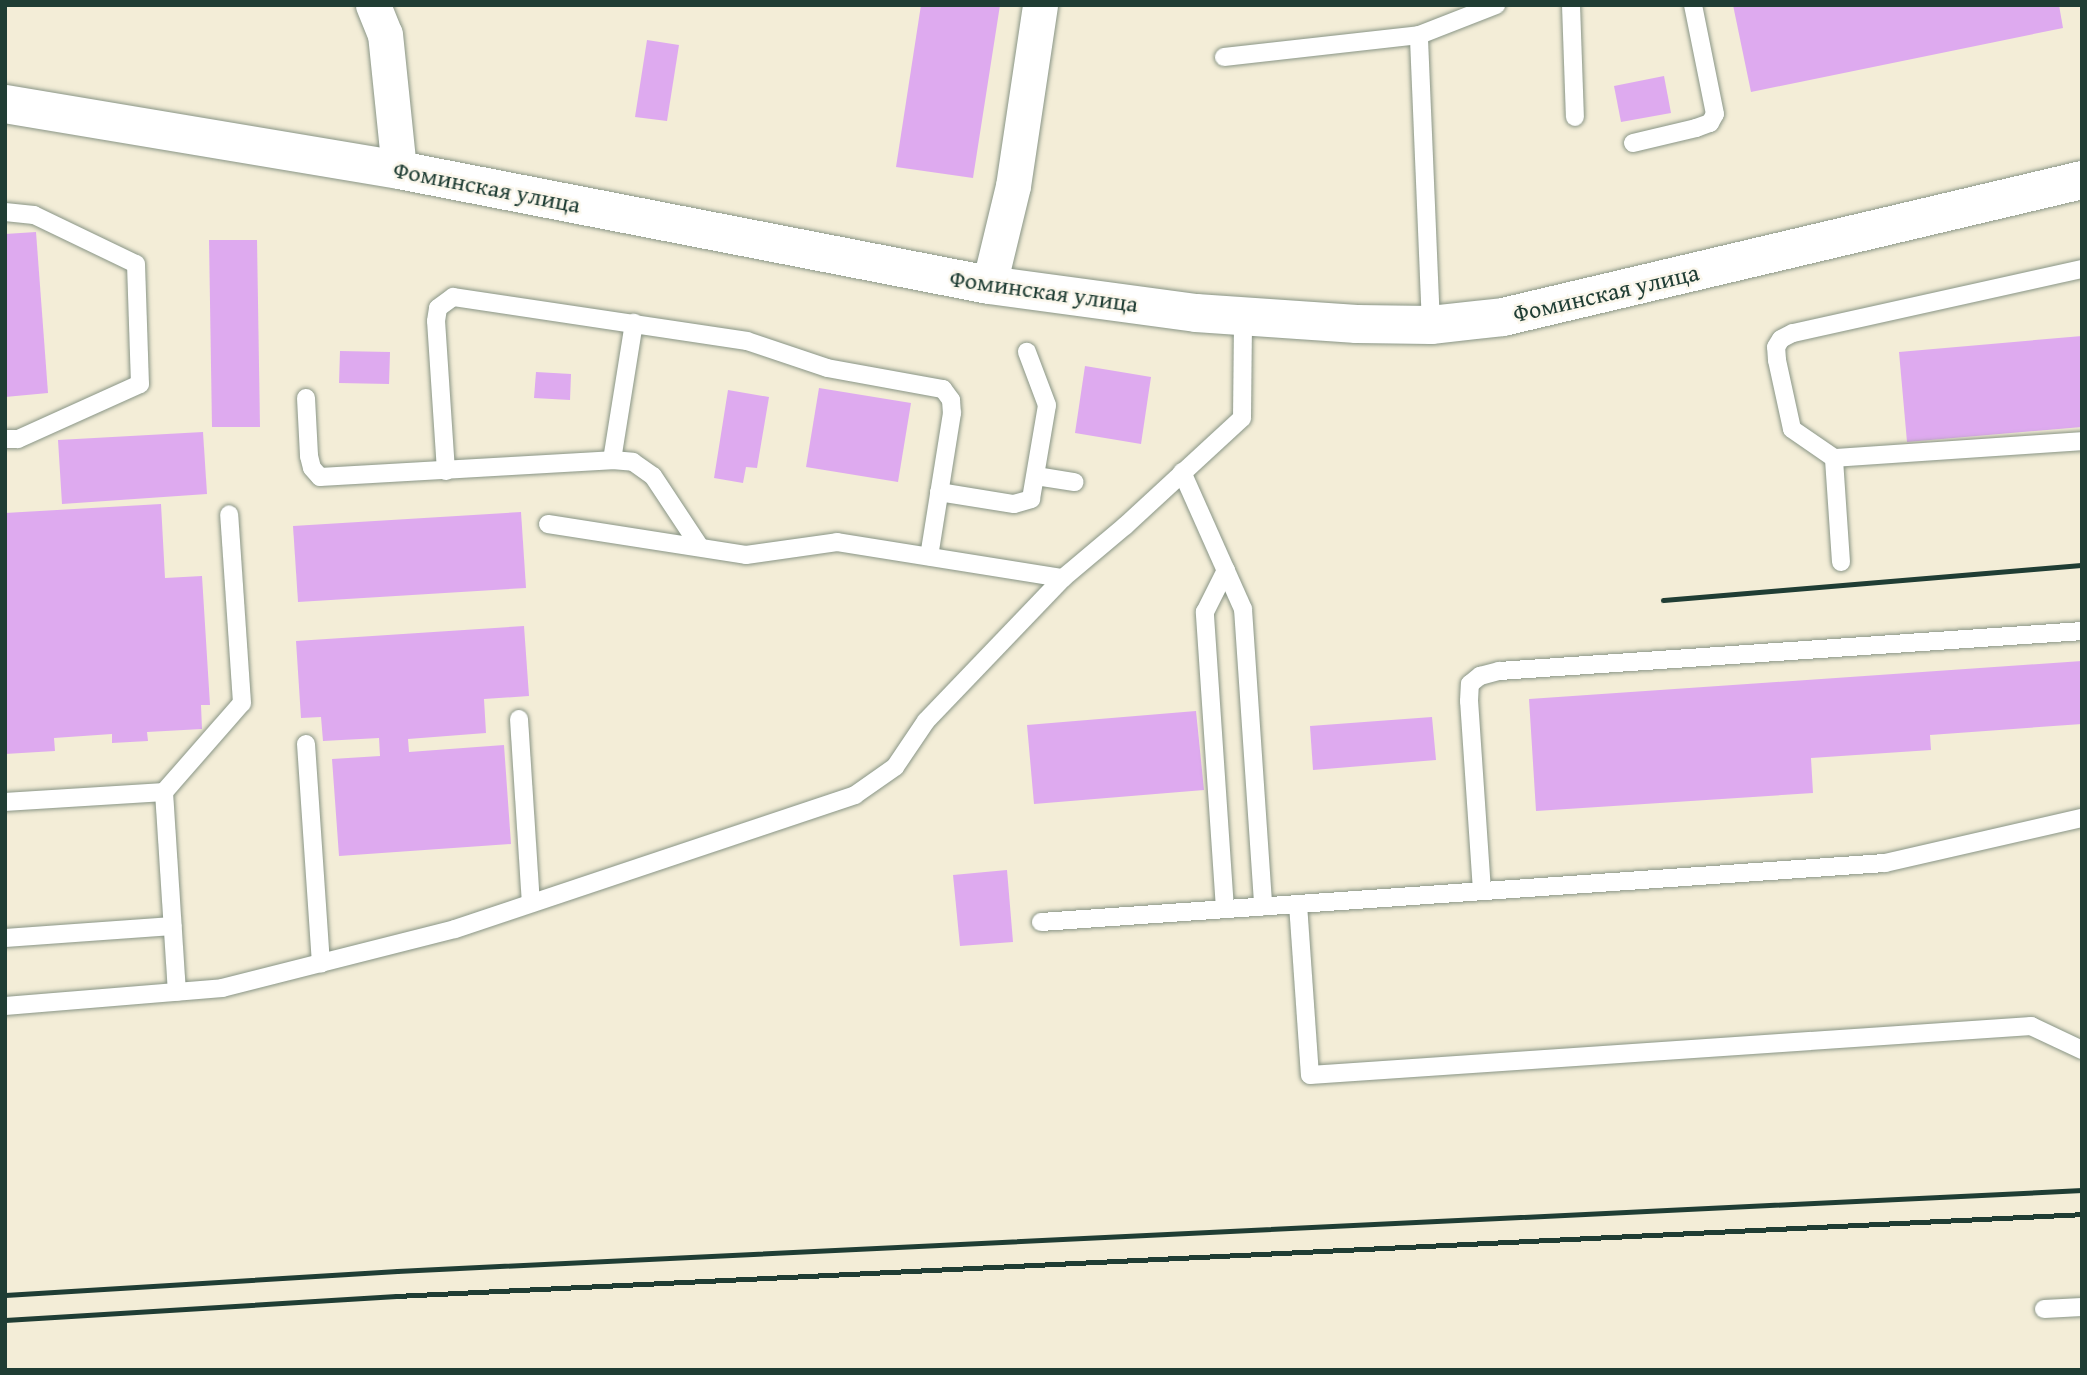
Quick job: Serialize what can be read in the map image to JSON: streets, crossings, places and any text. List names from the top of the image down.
{
  "streets": {
    "street": ["Фоминская улица"]
  }
}
